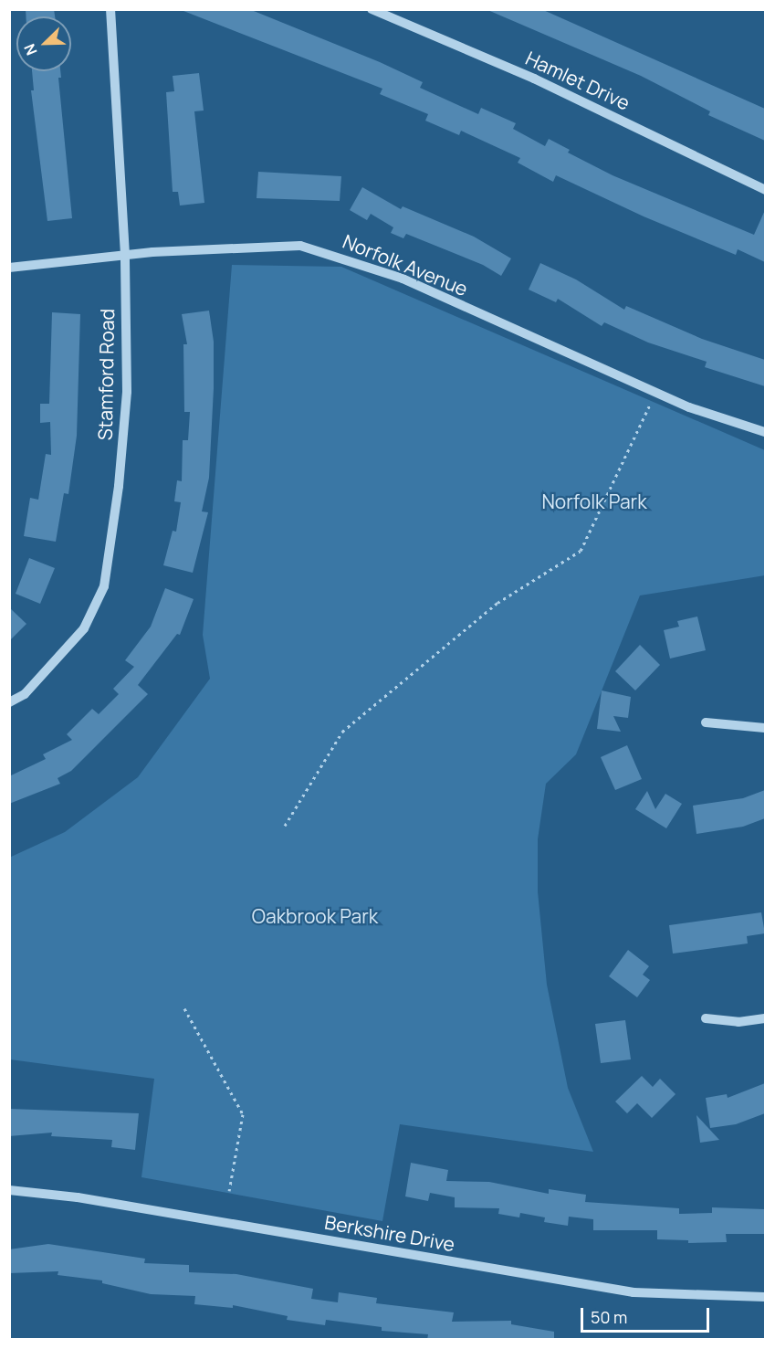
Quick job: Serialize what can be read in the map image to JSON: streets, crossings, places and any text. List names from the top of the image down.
{
  "streets": {
    "street": [
      "Hamlet Drive",
      "Norfolk Avenue",
      "Stamford Road",
      "Berkshire Drive"
    ]
  },
  "crossings": [
    ["Norfolk Avenue", "Stamford Road"]
  ],
  "parks": ["Norfolk Park", "Oakbrook Park"],
  "scale_bar": "50 m",
  "north": "bottom left"
}
